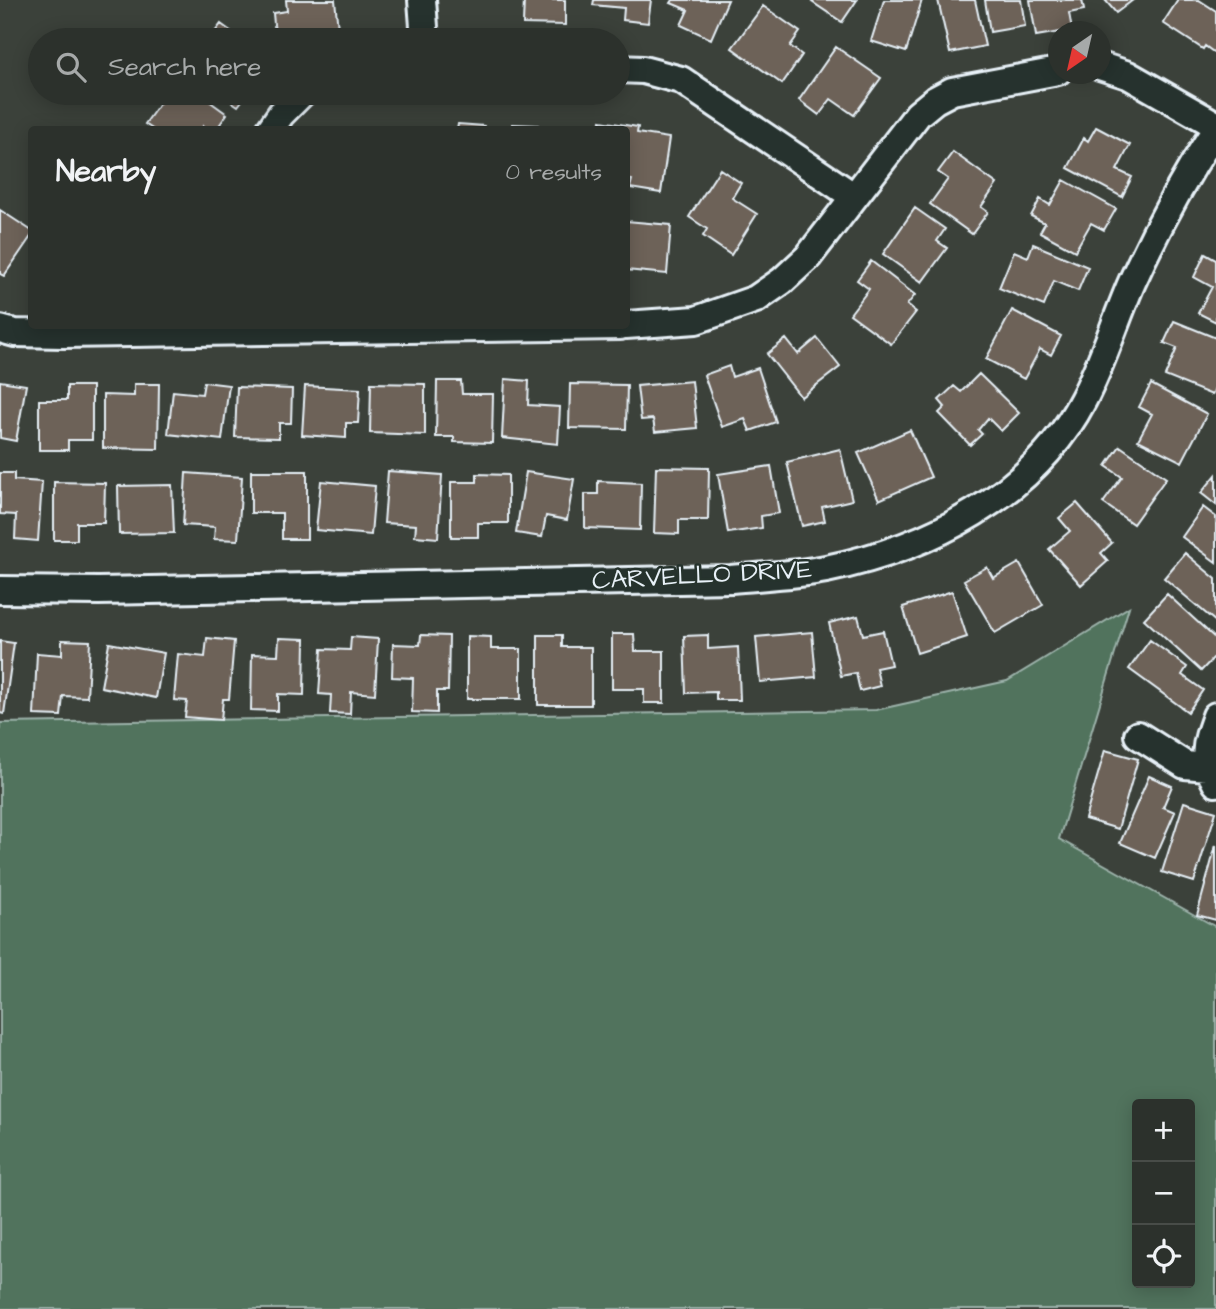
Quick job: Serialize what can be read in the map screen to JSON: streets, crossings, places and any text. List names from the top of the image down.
{
  "streets": {
    "street": ["CARVELLO DRIVE"]
  },
  "north": "bottom left",
  "page": {
    "search": "Search here",
    "heading": ["Nearby", "0 results"],
    "map_buttons": ["+", "−"]
  }
}
